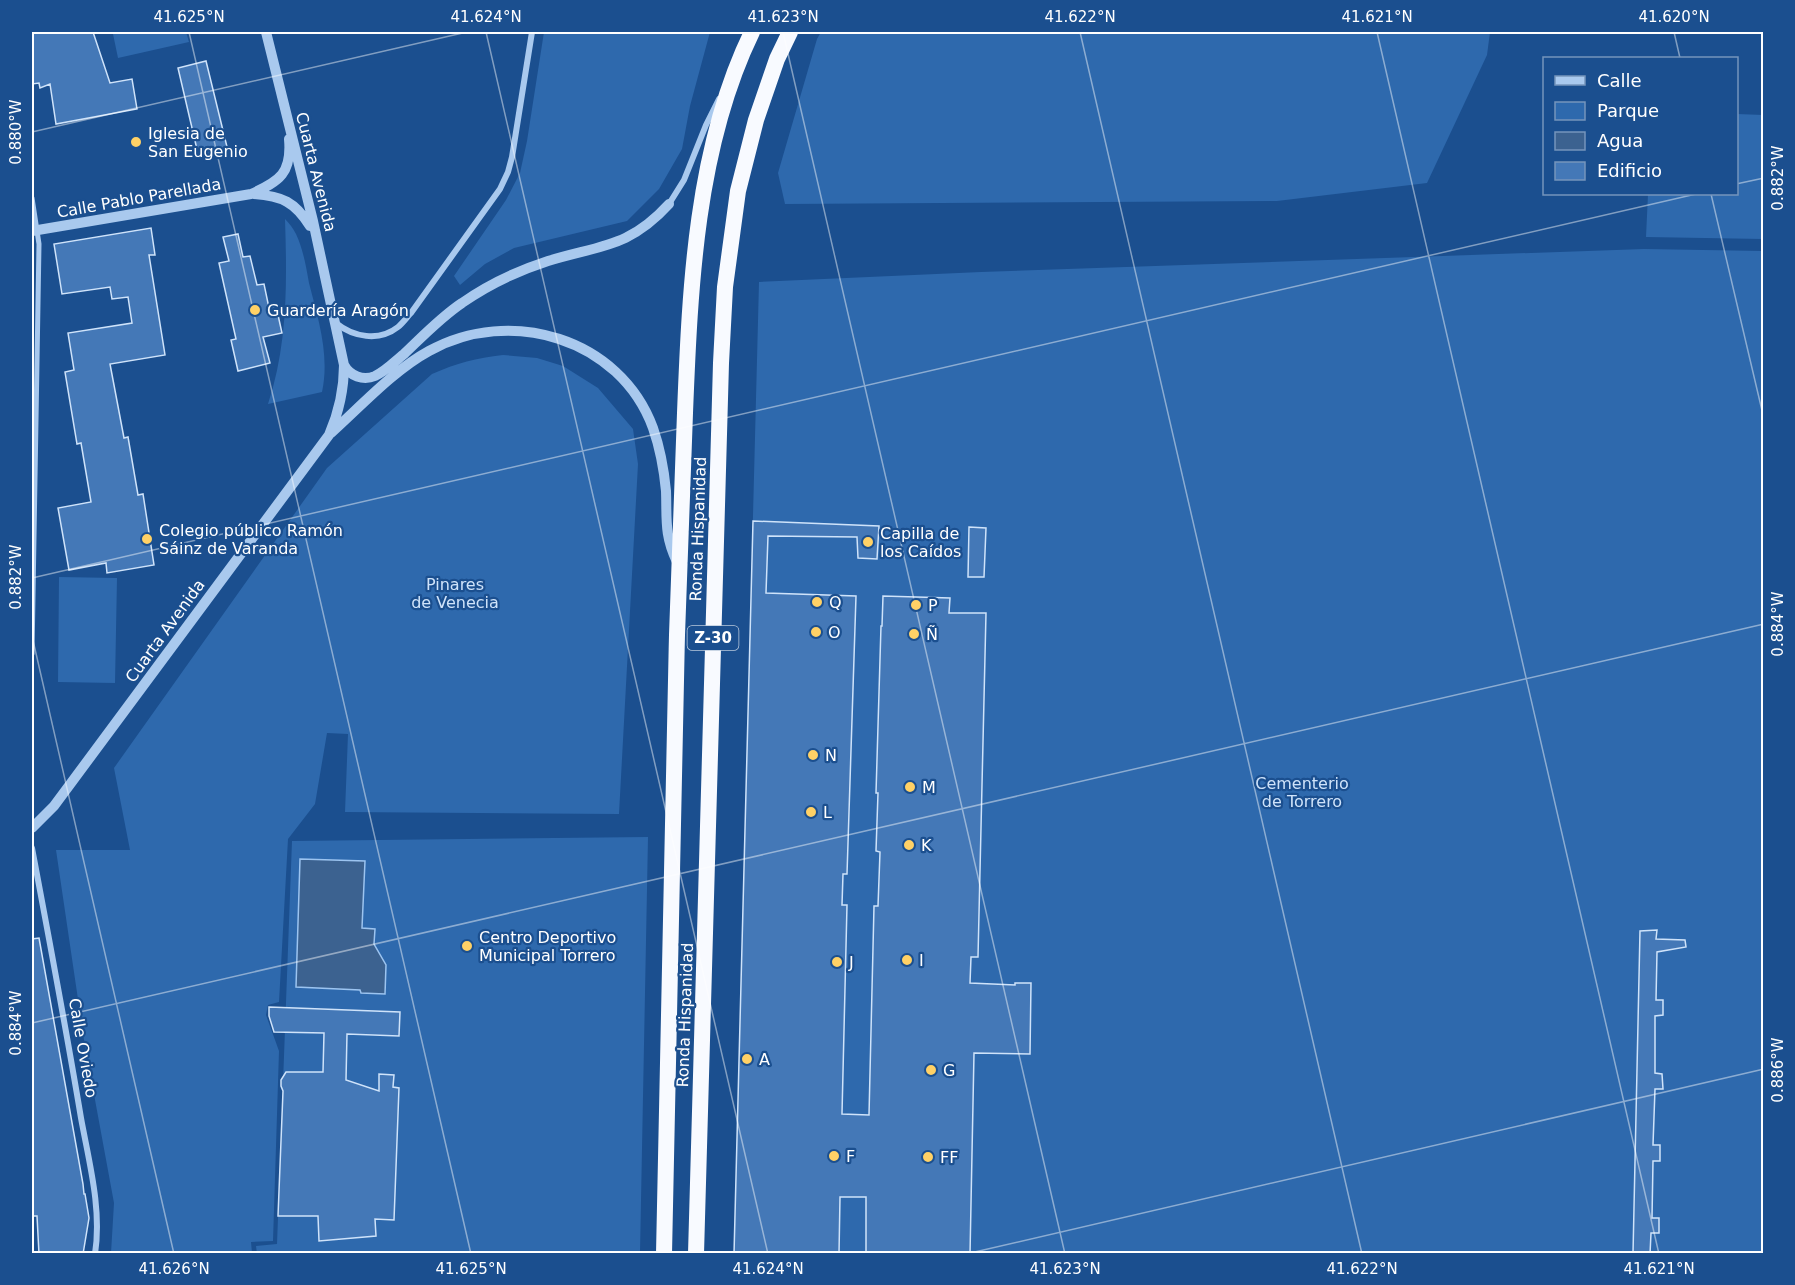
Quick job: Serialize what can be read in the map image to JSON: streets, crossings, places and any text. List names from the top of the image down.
{
  "streets": {
    "highway": ["Ronda Hispanidad", "Z-30"],
    "street": ["Cuarta Avenida", "Calle Pablo Parellada", "Calle Oviedo"]
  },
  "crossings": [
    ["Cuarta Avenida", "Calle Pablo Parellada"]
  ],
  "parks": ["Pinares de Venecia", "Cementerio de Torrero"],
  "places": [
    "Iglesia de San Eugenio",
    "Guardería Aragón",
    "Colegio público Ramón Sáinz de Varanda",
    "Capilla de los Caídos",
    "Q",
    "P",
    "O",
    "Ñ",
    "N",
    "M",
    "L",
    "K",
    "Centro Deportivo Municipal Torrero",
    "I",
    "J",
    "A",
    "G",
    "F",
    "FF"
  ],
  "legend": [
    "Calle",
    "Parque",
    "Agua",
    "Edificio"
  ],
  "coordinates": [
    "41.625°N",
    "41.624°N",
    "41.623°N",
    "41.622°N",
    "41.621°N",
    "41.620°N",
    "0.880°W",
    "0.882°W",
    "0.884°W",
    "0.886°W",
    "41.626°N"
  ]
}
